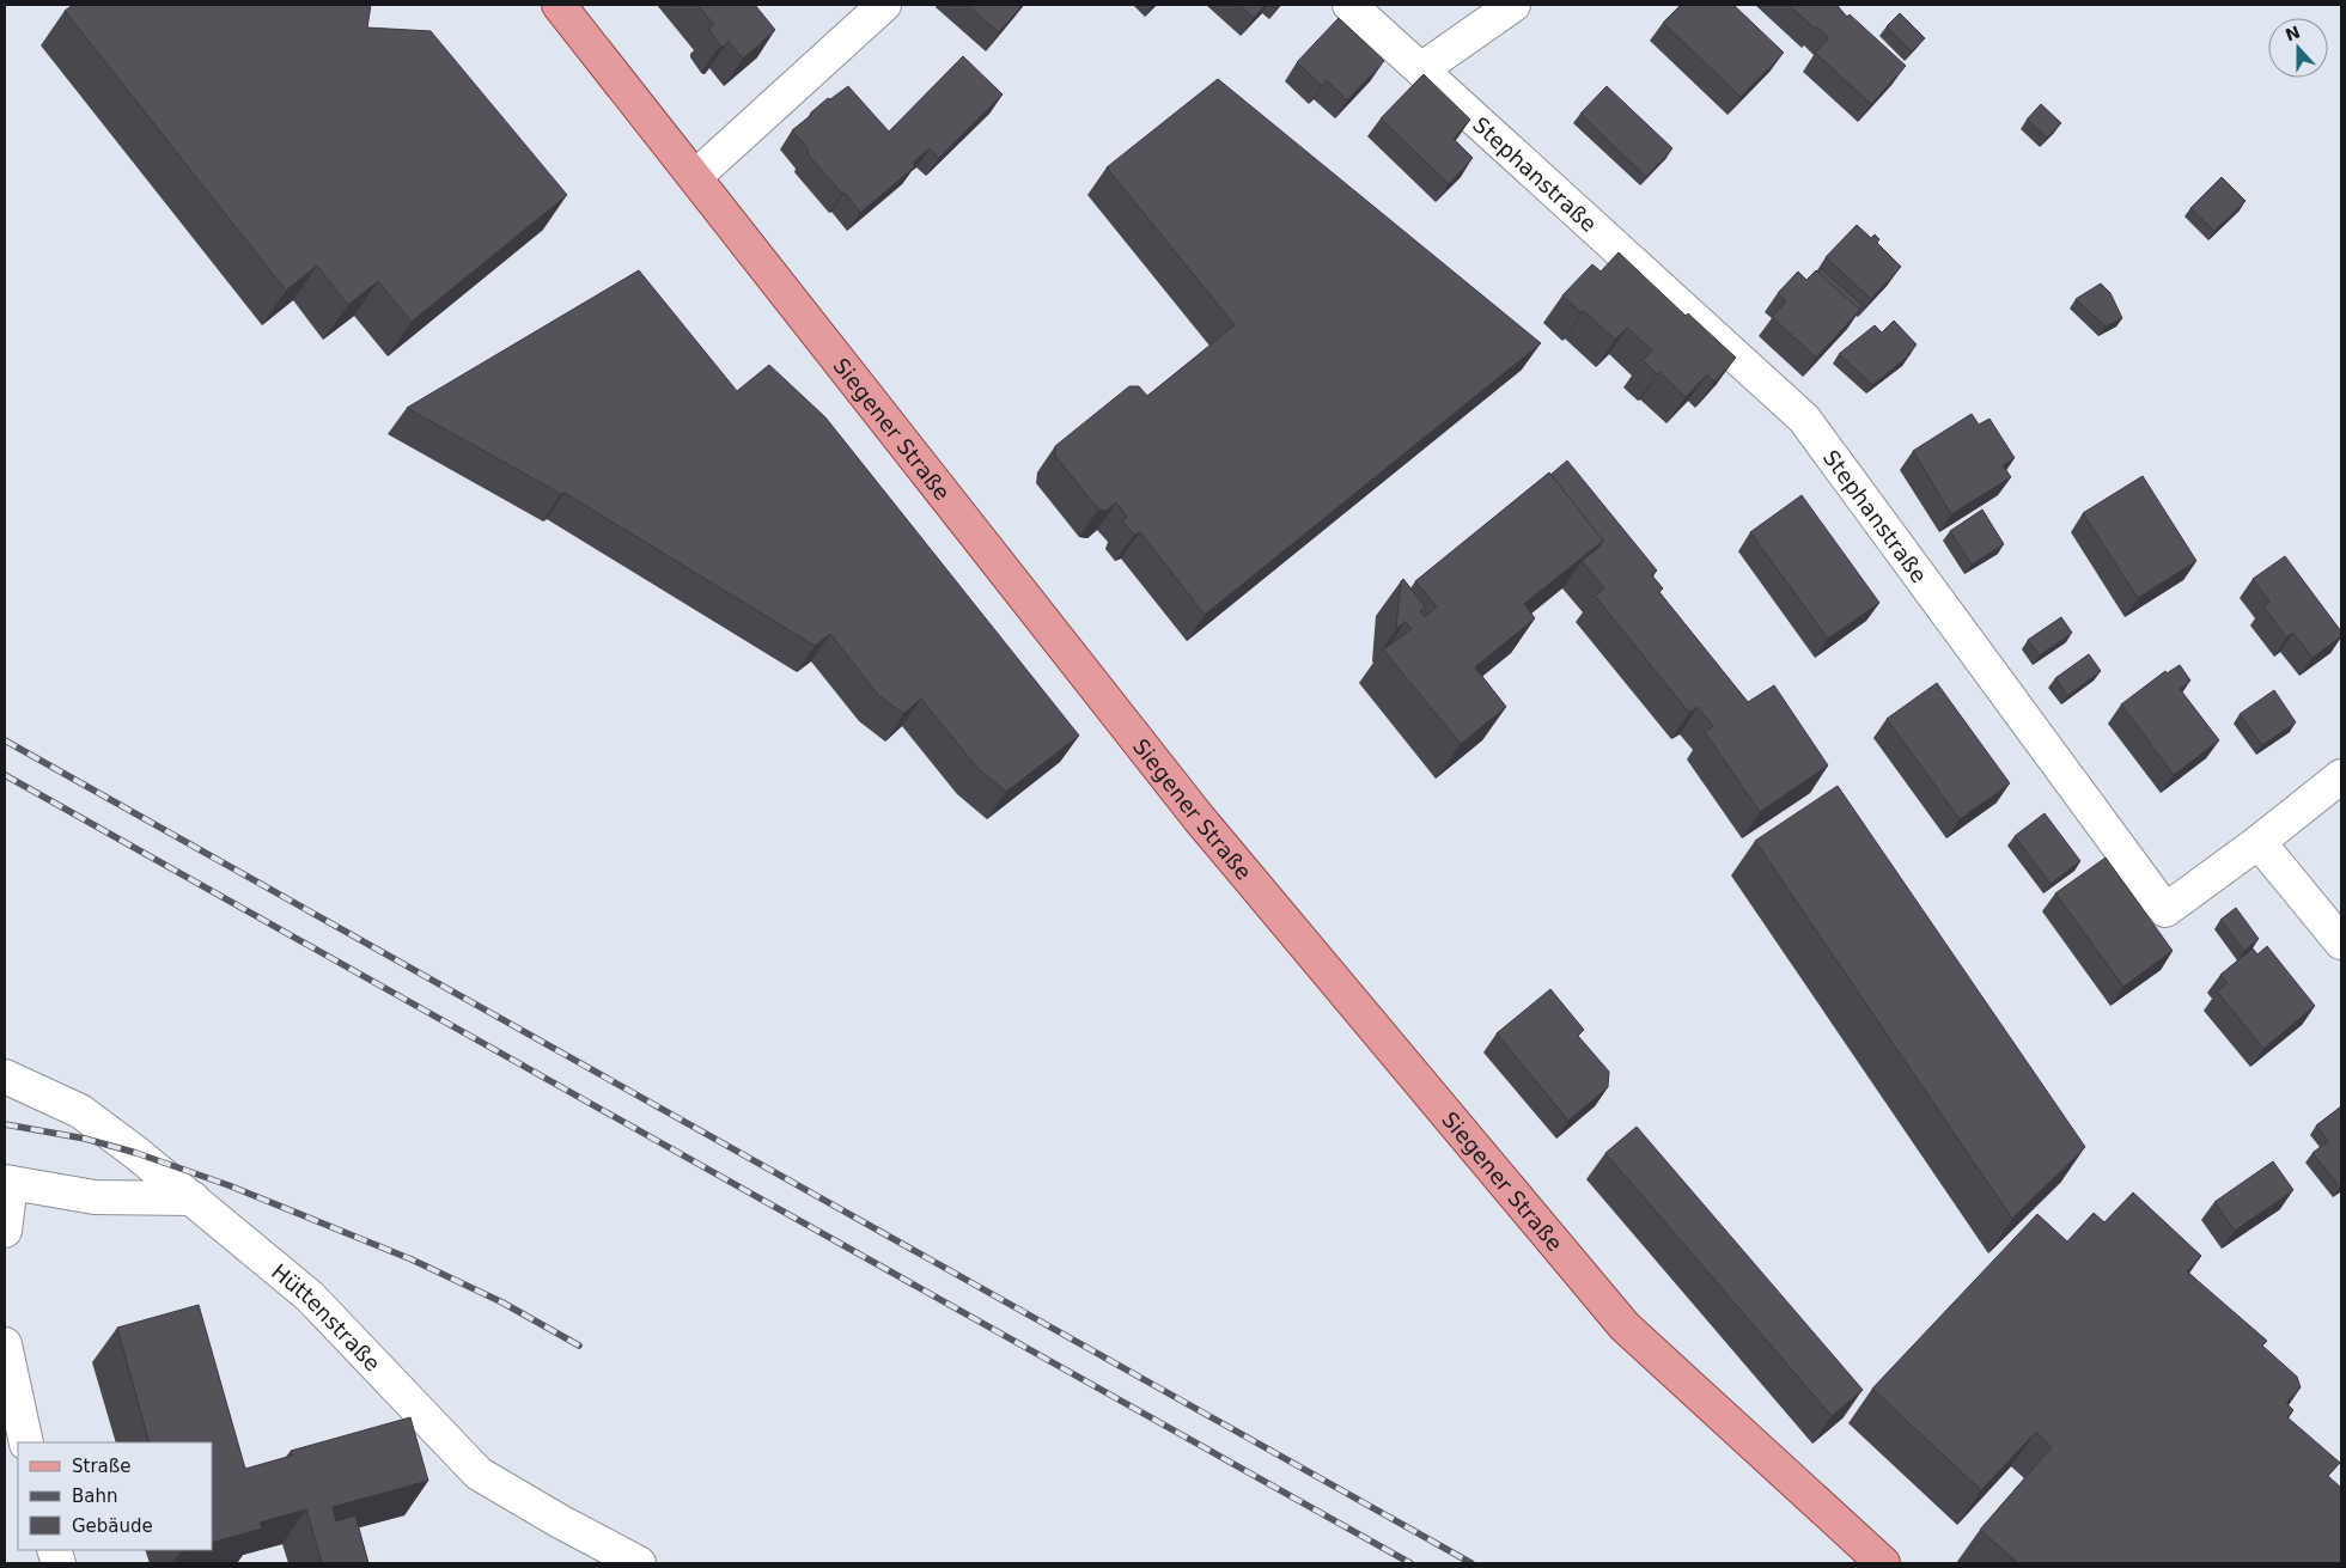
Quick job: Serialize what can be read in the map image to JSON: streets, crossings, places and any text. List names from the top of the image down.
{
  "streets": {
    "main road": ["Siegener Straße"],
    "street": ["Stephanstraße", "Hüttenstraße"]
  },
  "legend": ["Straße", "Bahn", "Gebäude"],
  "north": "top"
}
